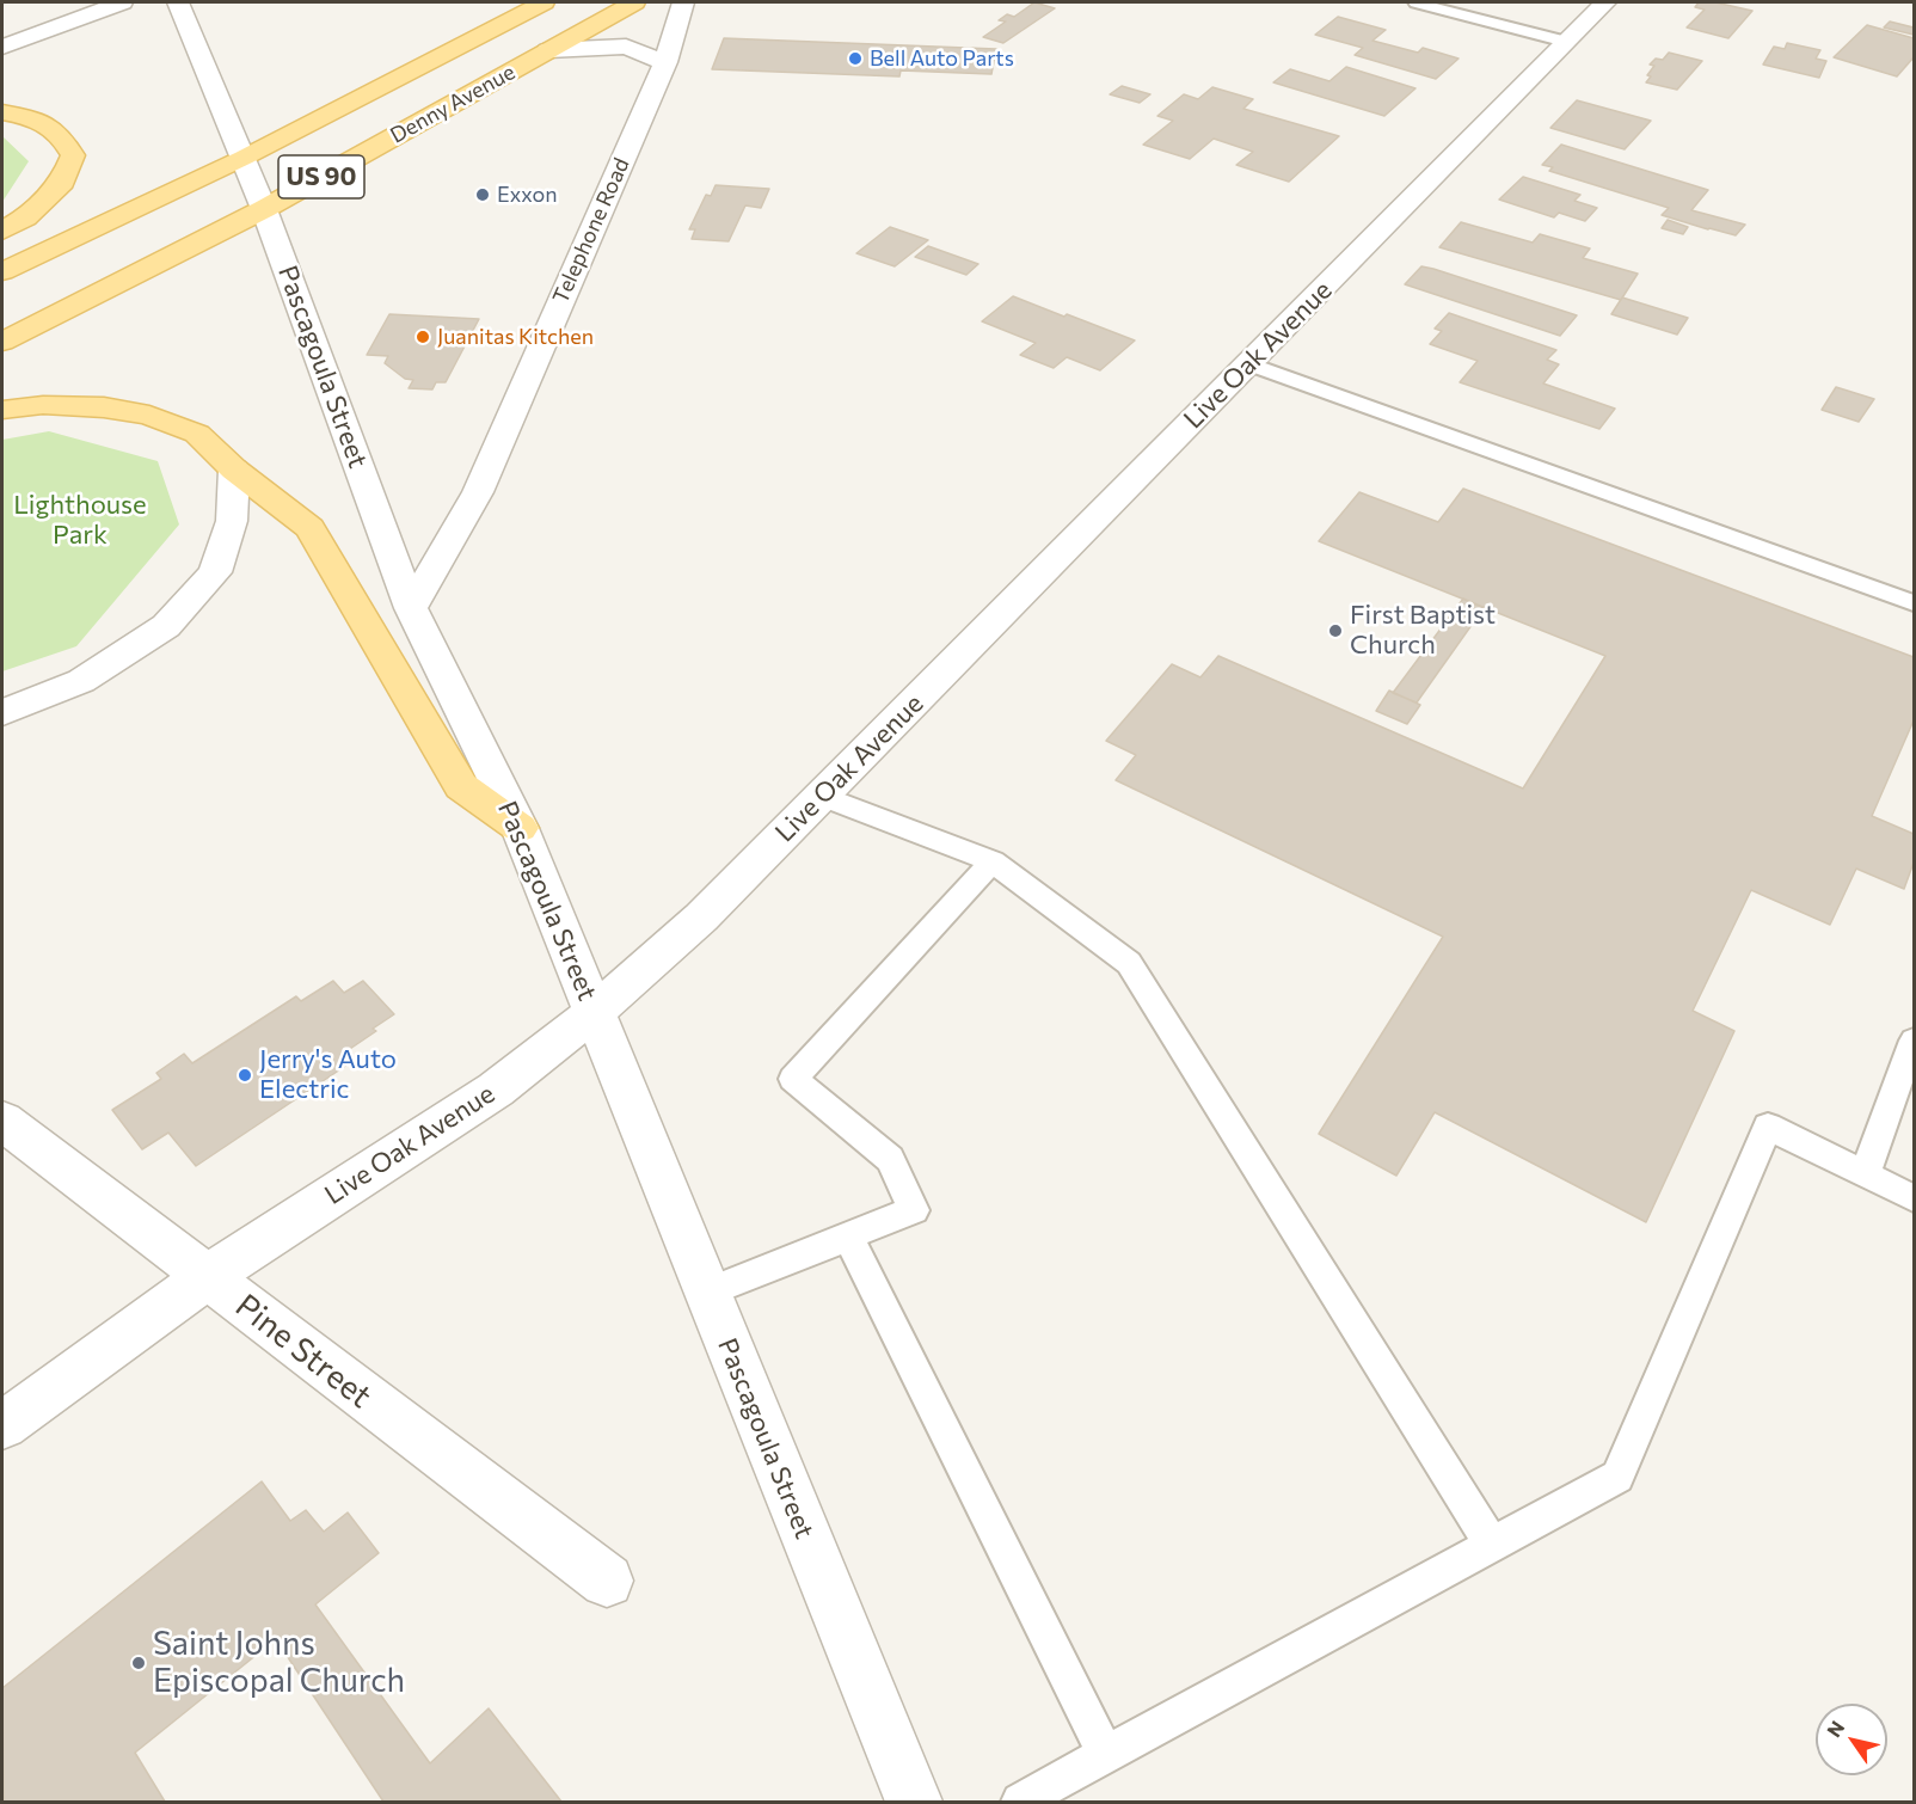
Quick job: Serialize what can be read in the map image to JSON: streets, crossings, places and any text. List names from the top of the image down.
{
  "streets": {
    "main road": ["Denny Avenue", "US 90"],
    "street": [
      "Telephone Road",
      "Live Oak Avenue",
      "Pascagoula Street",
      "Pine Street"
    ]
  },
  "crossings": [
    ["Denny Avenue", "Pascagoula Street"],
    ["Telephone Road", "Pascagoula Street"],
    ["Live Oak Avenue", "Pascagoula Street"],
    ["Live Oak Avenue", "Pine Street"]
  ],
  "parks": ["Lighthouse Park"],
  "places": [
    "Bell Auto Parts",
    "Exxon",
    "Juanitas Kitchen",
    "First Baptist Church",
    "Jerry's Auto Electric",
    "Saint Johns Episcopal Church"
  ],
  "north": "top left"
}
